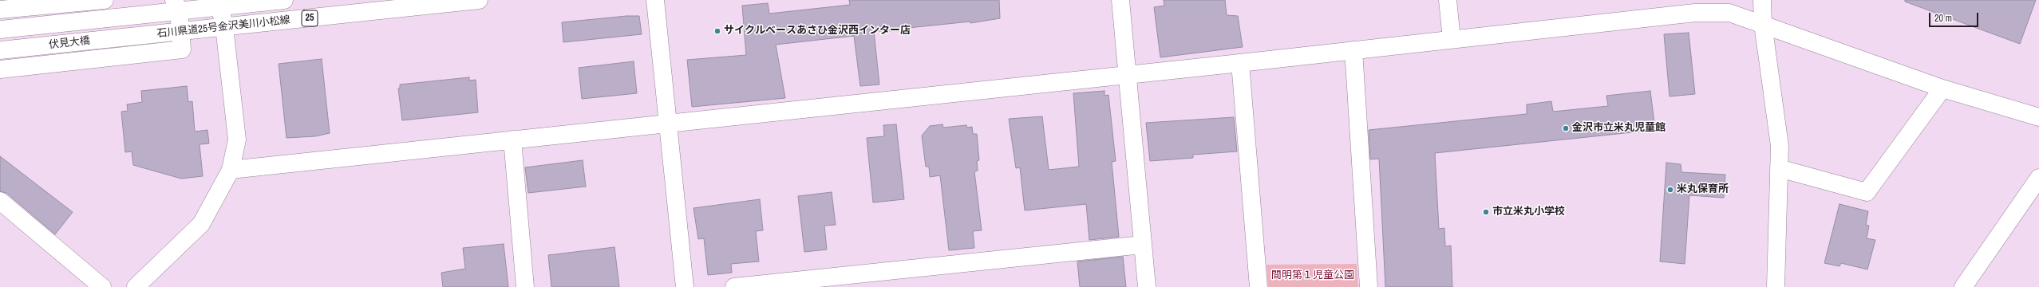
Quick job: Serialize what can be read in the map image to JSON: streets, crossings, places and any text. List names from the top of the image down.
{
  "streets": {
    "street": ["25", "石川県道25号金沢美川小松線", "伏見大橋"]
  },
  "crossings": [
    ["石川県道25号金沢美川小松線", "伏見大橋"]
  ],
  "parks": ["間明第１児童公園"],
  "places": [
    "サイクルベースあさひ金沢西インター店",
    "金沢市立米丸児童館",
    "米丸保育所",
    "市立米丸小学校"
  ],
  "scale_bar": "20 m"
}
